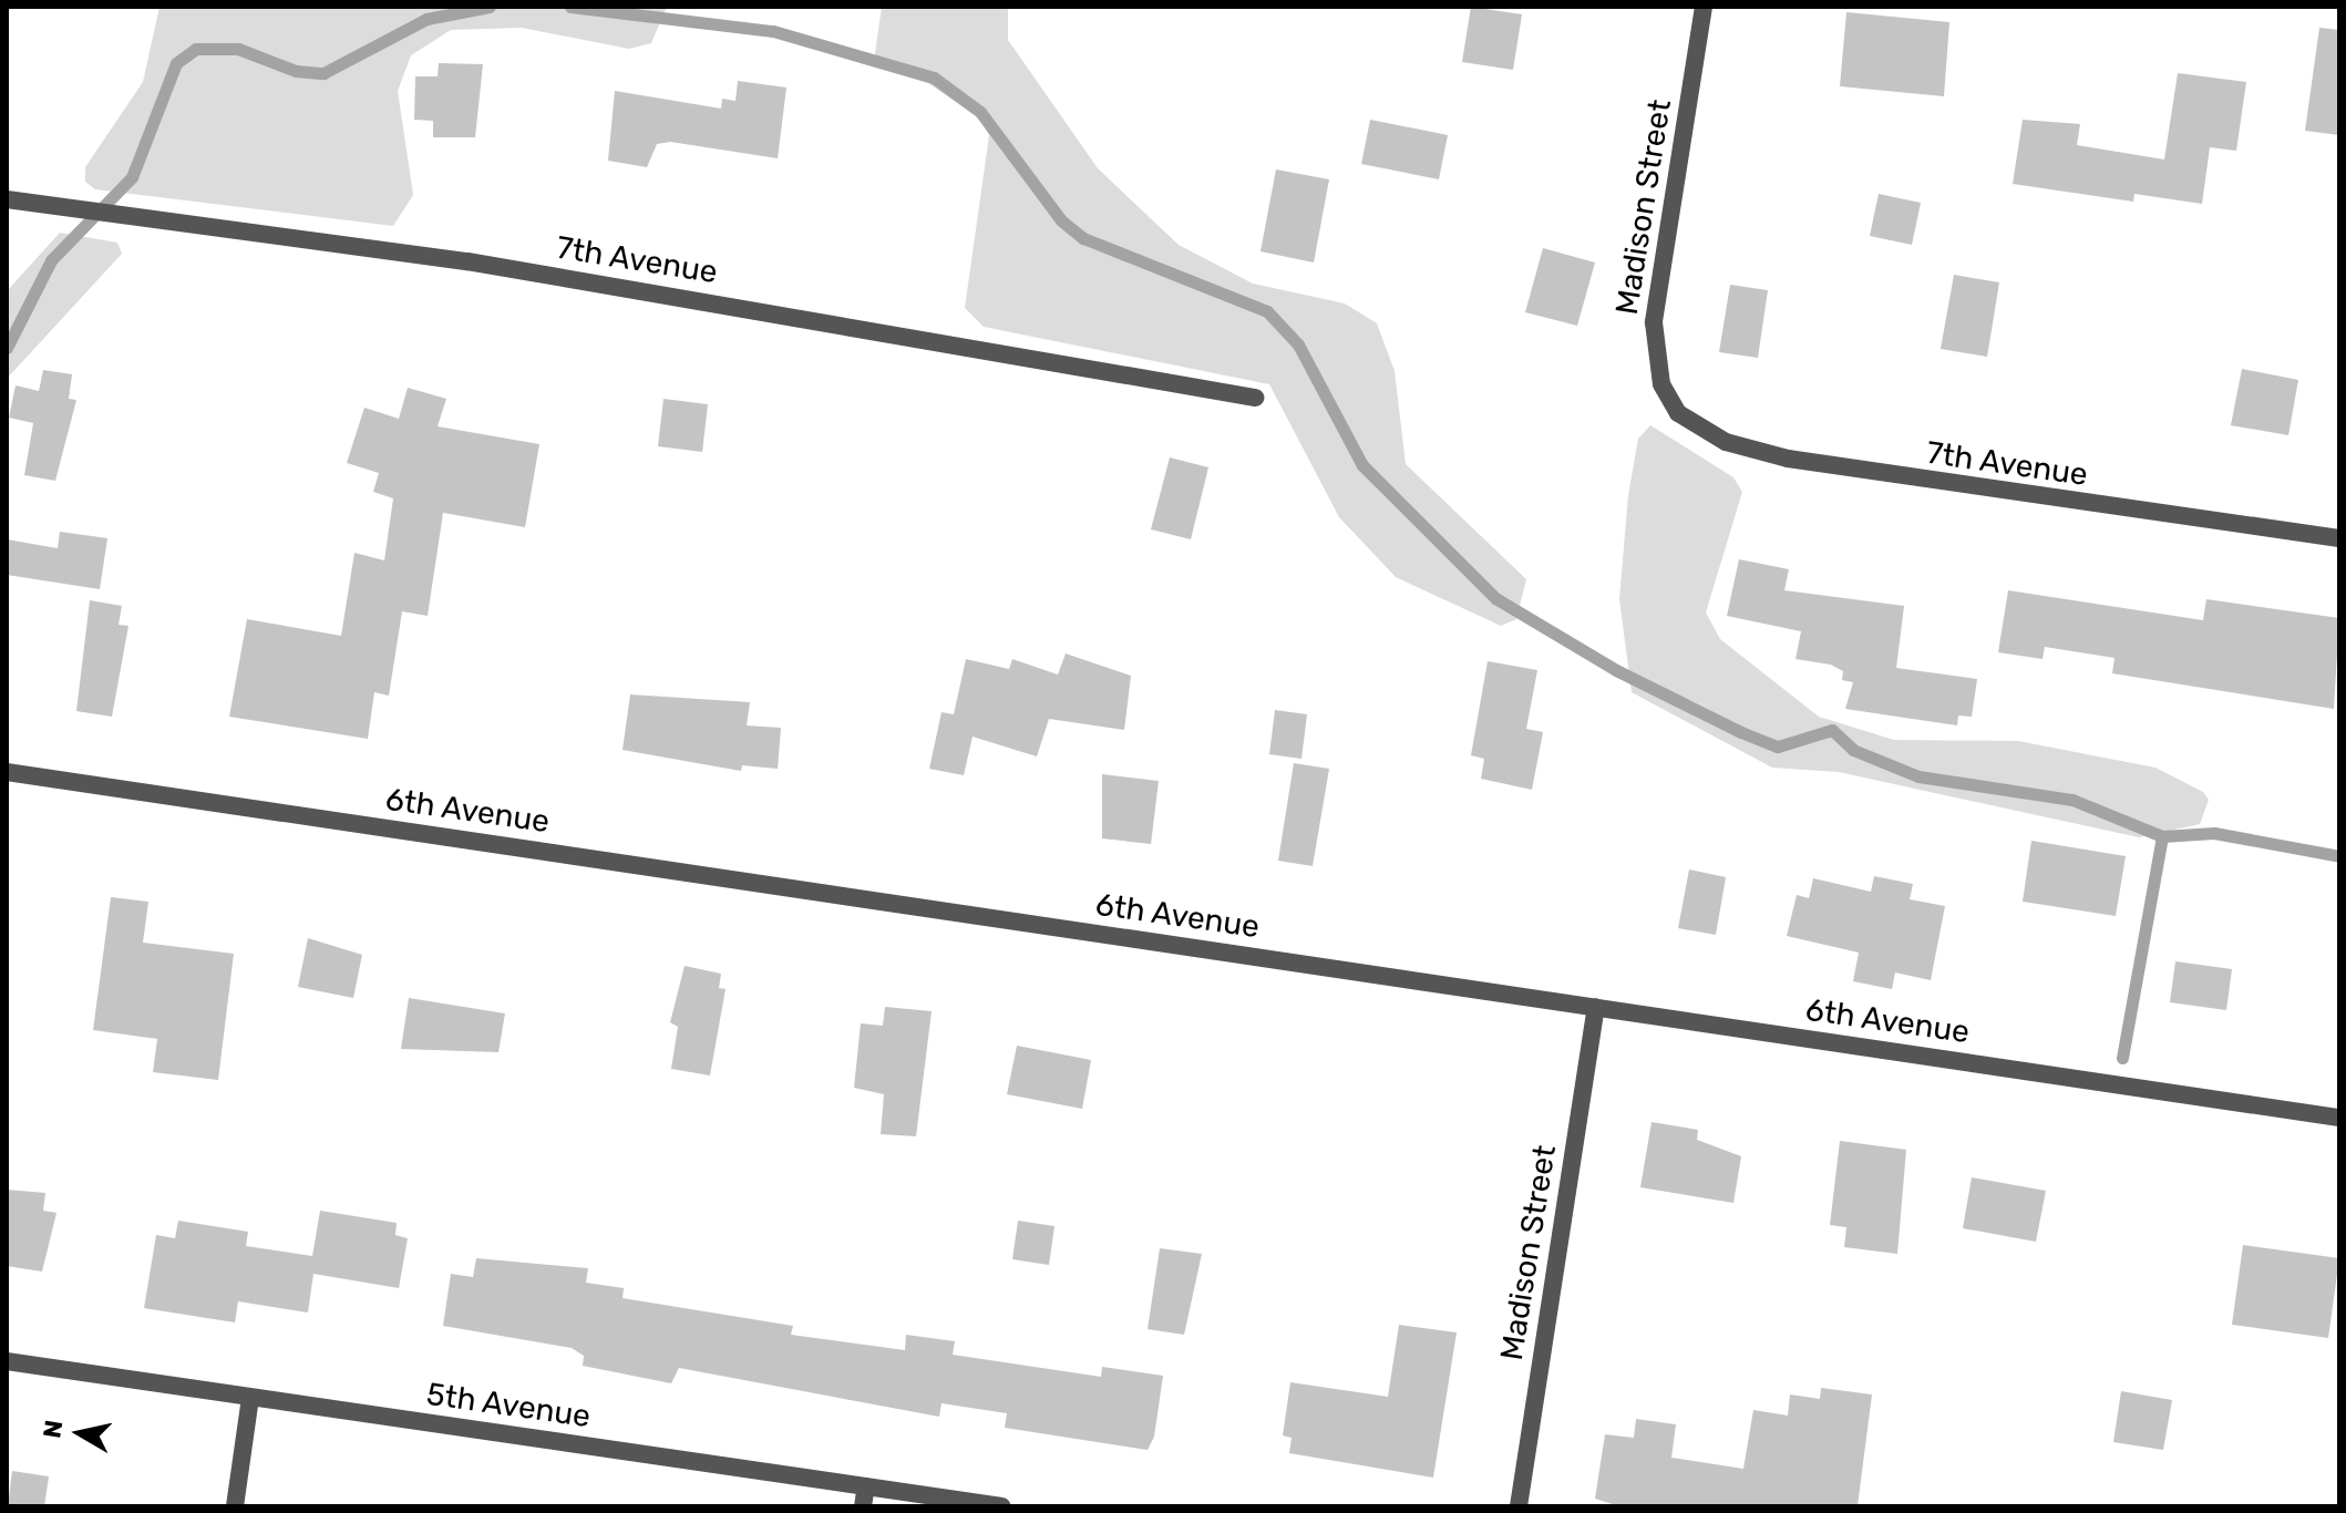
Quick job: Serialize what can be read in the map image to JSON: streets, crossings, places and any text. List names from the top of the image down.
{
  "streets": {
    "street": [
      "Madison Street",
      "7th Avenue",
      "6th Avenue",
      "5th Avenue"
    ]
  },
  "crossings": [
    ["Madison Street", "7th Avenue"],
    ["Madison Street", "6th Avenue"]
  ],
  "north": "left"
}
